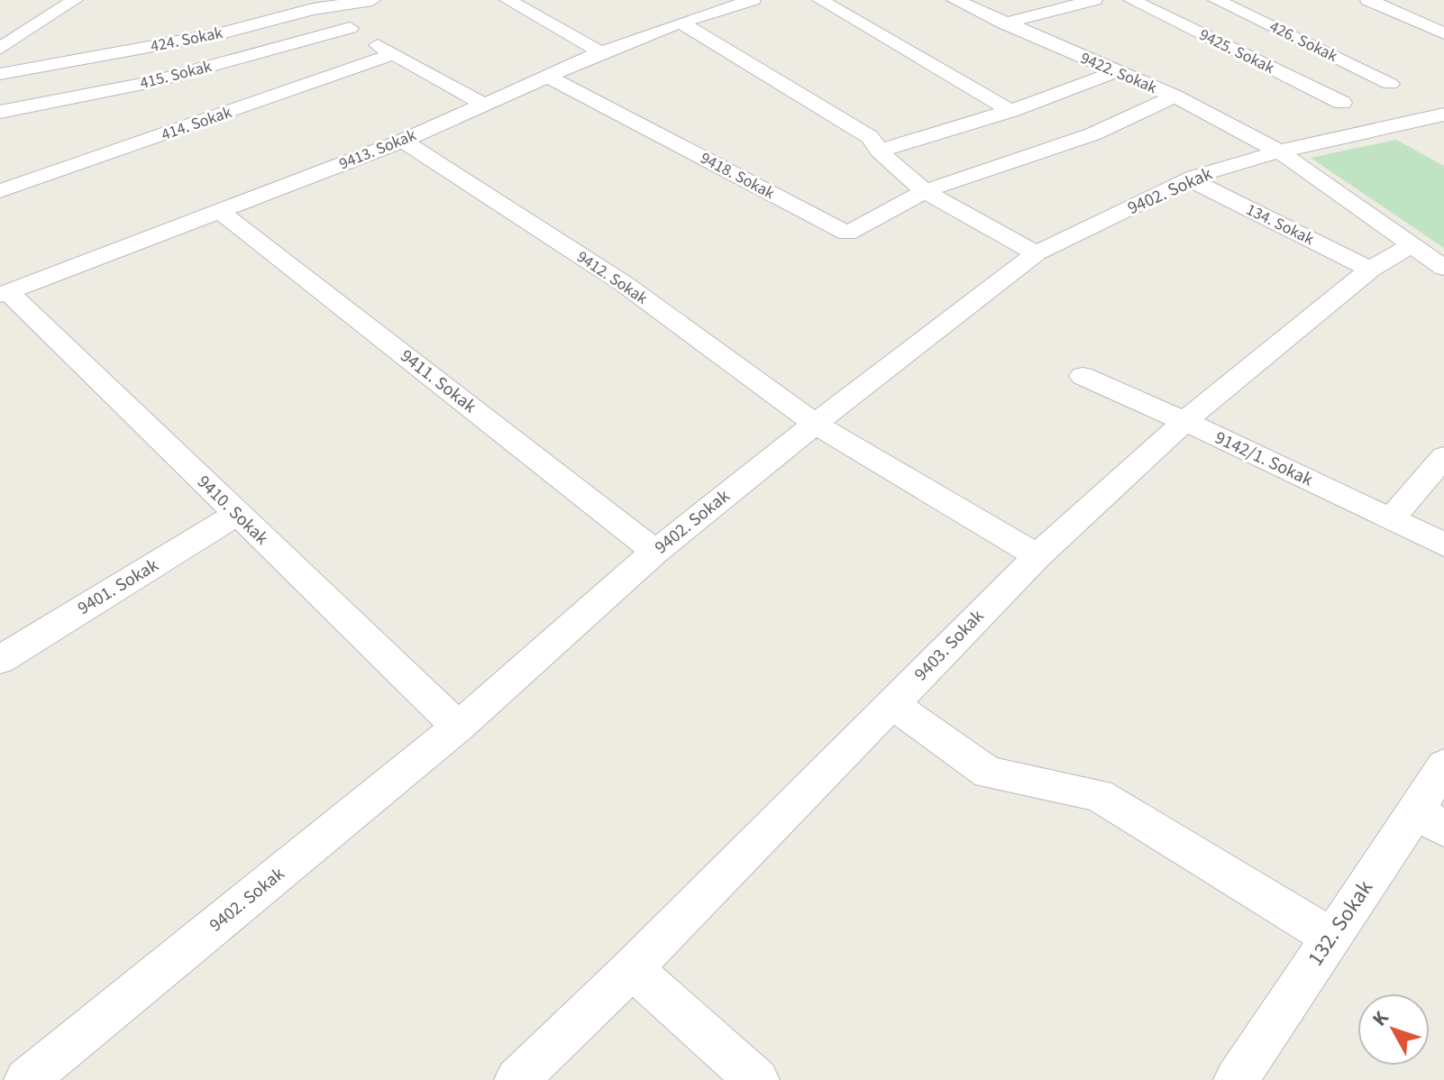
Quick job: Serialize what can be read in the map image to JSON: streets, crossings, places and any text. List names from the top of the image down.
{
  "streets": {
    "street": [
      "424. Sokak",
      "426. Sokak",
      "9425. Sokak",
      "9422. Sokak",
      "415. Sokak",
      "414. Sokak",
      "9413. Sokak",
      "9418. Sokak",
      "9402. Sokak",
      "134. Sokak",
      "9412. Sokak",
      "9411. Sokak",
      "9142/1. Sokak",
      "9410. Sokak",
      "9401. Sokak",
      "9403. Sokak",
      "132. Sokak"
    ]
  },
  "crossings": [
    ["9422. Sokak", "9402. Sokak"],
    ["9422. Sokak", "9403. Sokak"],
    ["9413. Sokak", "9418. Sokak"],
    ["9413. Sokak", "9412. Sokak"],
    ["9413. Sokak", "9411. Sokak"],
    ["9413. Sokak", "9410. Sokak"],
    ["9402. Sokak", "134. Sokak"],
    ["9402. Sokak", "9412. Sokak"],
    ["9402. Sokak", "9411. Sokak"],
    ["9402. Sokak", "9410. Sokak"],
    ["134. Sokak", "9403. Sokak"],
    ["9412. Sokak", "9403. Sokak"],
    ["9142/1. Sokak", "9403. Sokak"],
    ["9410. Sokak", "9401. Sokak"]
  ],
  "north": "top left"
}
